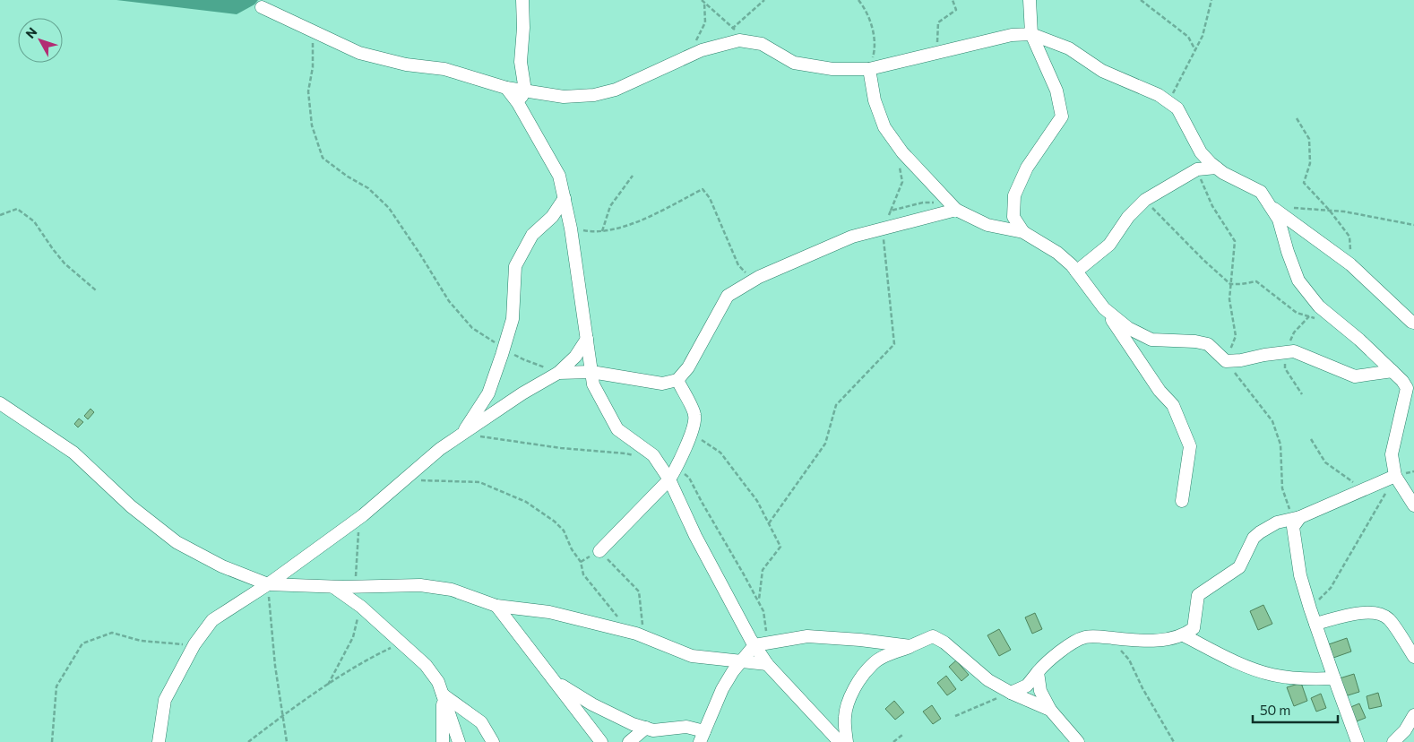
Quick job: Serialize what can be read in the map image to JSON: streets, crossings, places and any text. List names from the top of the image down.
{
  "scale_bar": "50 m",
  "north": "top left"
}
